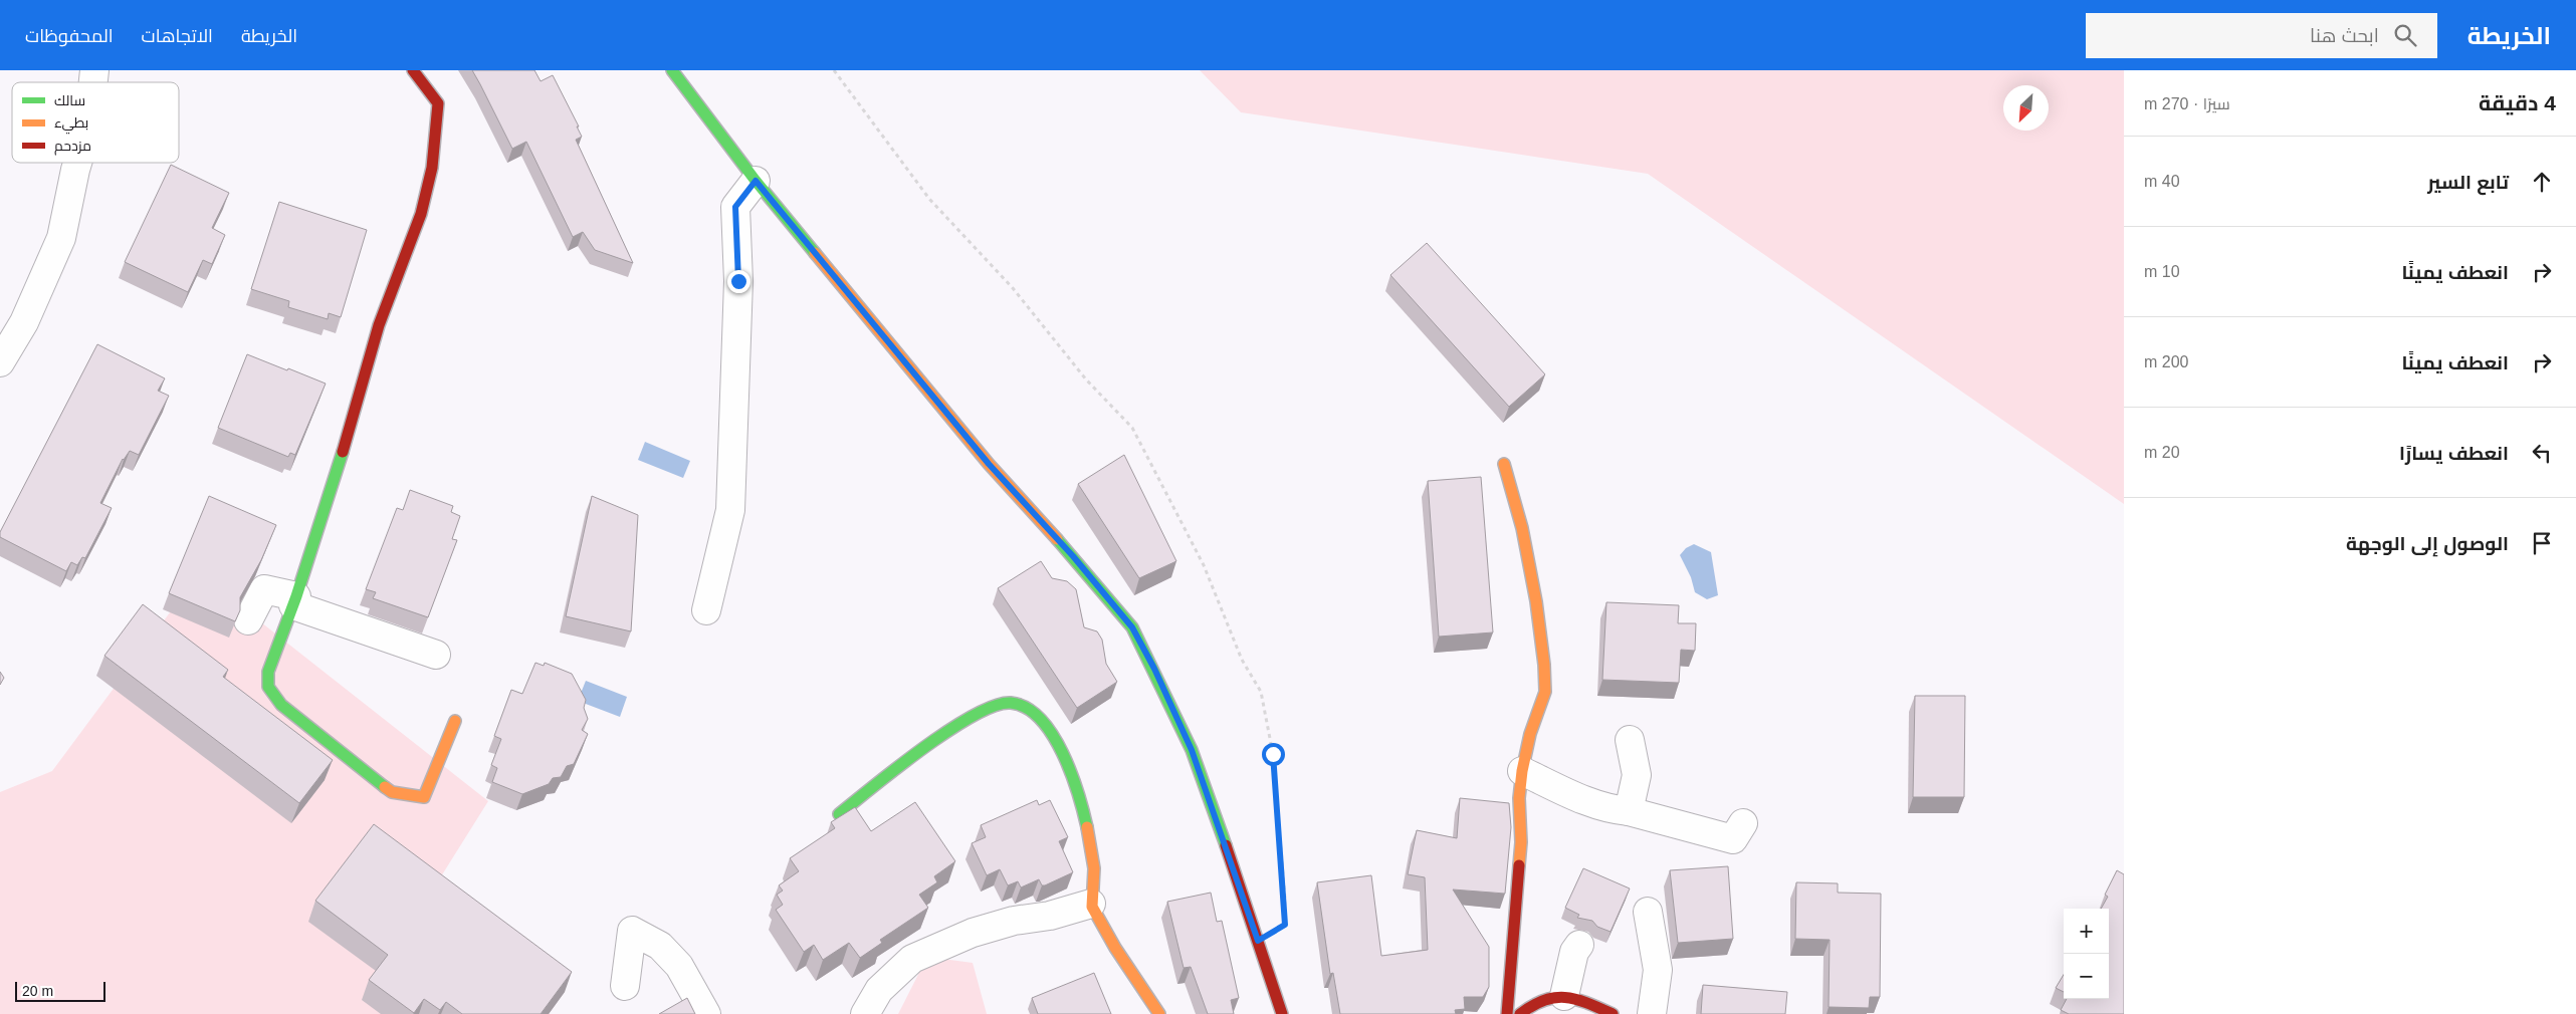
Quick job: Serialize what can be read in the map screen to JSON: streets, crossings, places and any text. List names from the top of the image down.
{
  "legend": ["سالك", "بطيء", "مزدحم"],
  "scale_bar": "20 m",
  "north": "bottom left",
  "page": {
    "header": "الخريطة",
    "search": "ابحث هنا",
    "nav": ["الخريطة", "الاتجاهات", "المحفوظات"],
    "heading": ["4 دقيقة", "سيرًا · 270 m"],
    "list": [
      ["تابع السير", "40 m"],
      ["انعطف يمينًا", "10 m"],
      ["انعطف يمينًا", "200 m"],
      ["انعطف يسارًا", "20 m"],
      "الوصول إلى الوجهة"
    ],
    "map_buttons": ["+", "−"],
    "scale": "20 m"
  }
}
